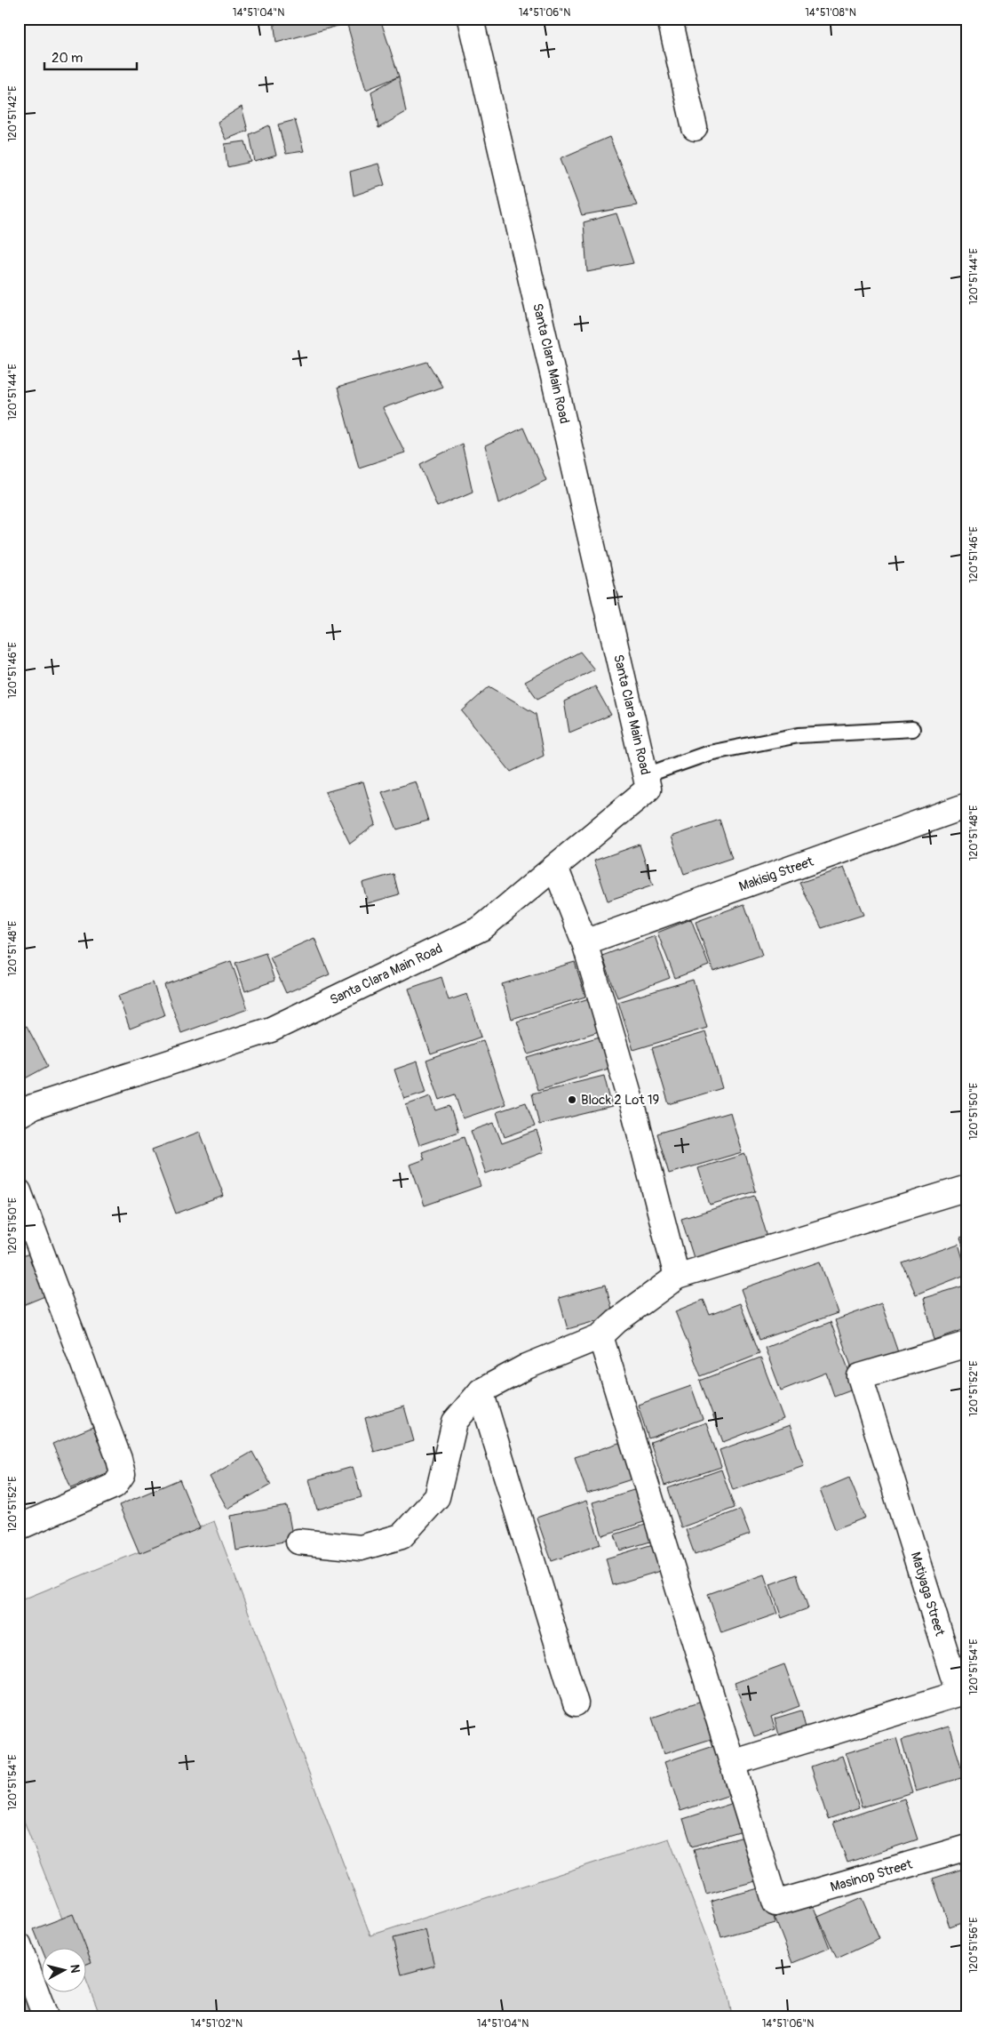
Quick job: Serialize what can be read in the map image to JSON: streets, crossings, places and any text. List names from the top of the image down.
{
  "streets": {
    "street": [
      "Santa Clara Main Road",
      "Makisig Street",
      "Matiyaga Street",
      "Masinop Street"
    ]
  },
  "crossings": [
    ["Matiyaga Street", "Masinop Street"]
  ],
  "places": ["Block 2 Lot 19"],
  "scale_bar": "20 m",
  "north": "right",
  "coordinates": [
    "14°51'04\"N",
    "14°51'06\"N",
    "14°51'08\"N",
    "120°51'42\"E",
    "120°51'44\"E",
    "120°51'46\"E",
    "120°51'48\"E",
    "120°51'50\"E",
    "120°51'52\"E",
    "120°51'54\"E",
    "120°51'56\"E",
    "14°51'02\"N"
  ]
}
